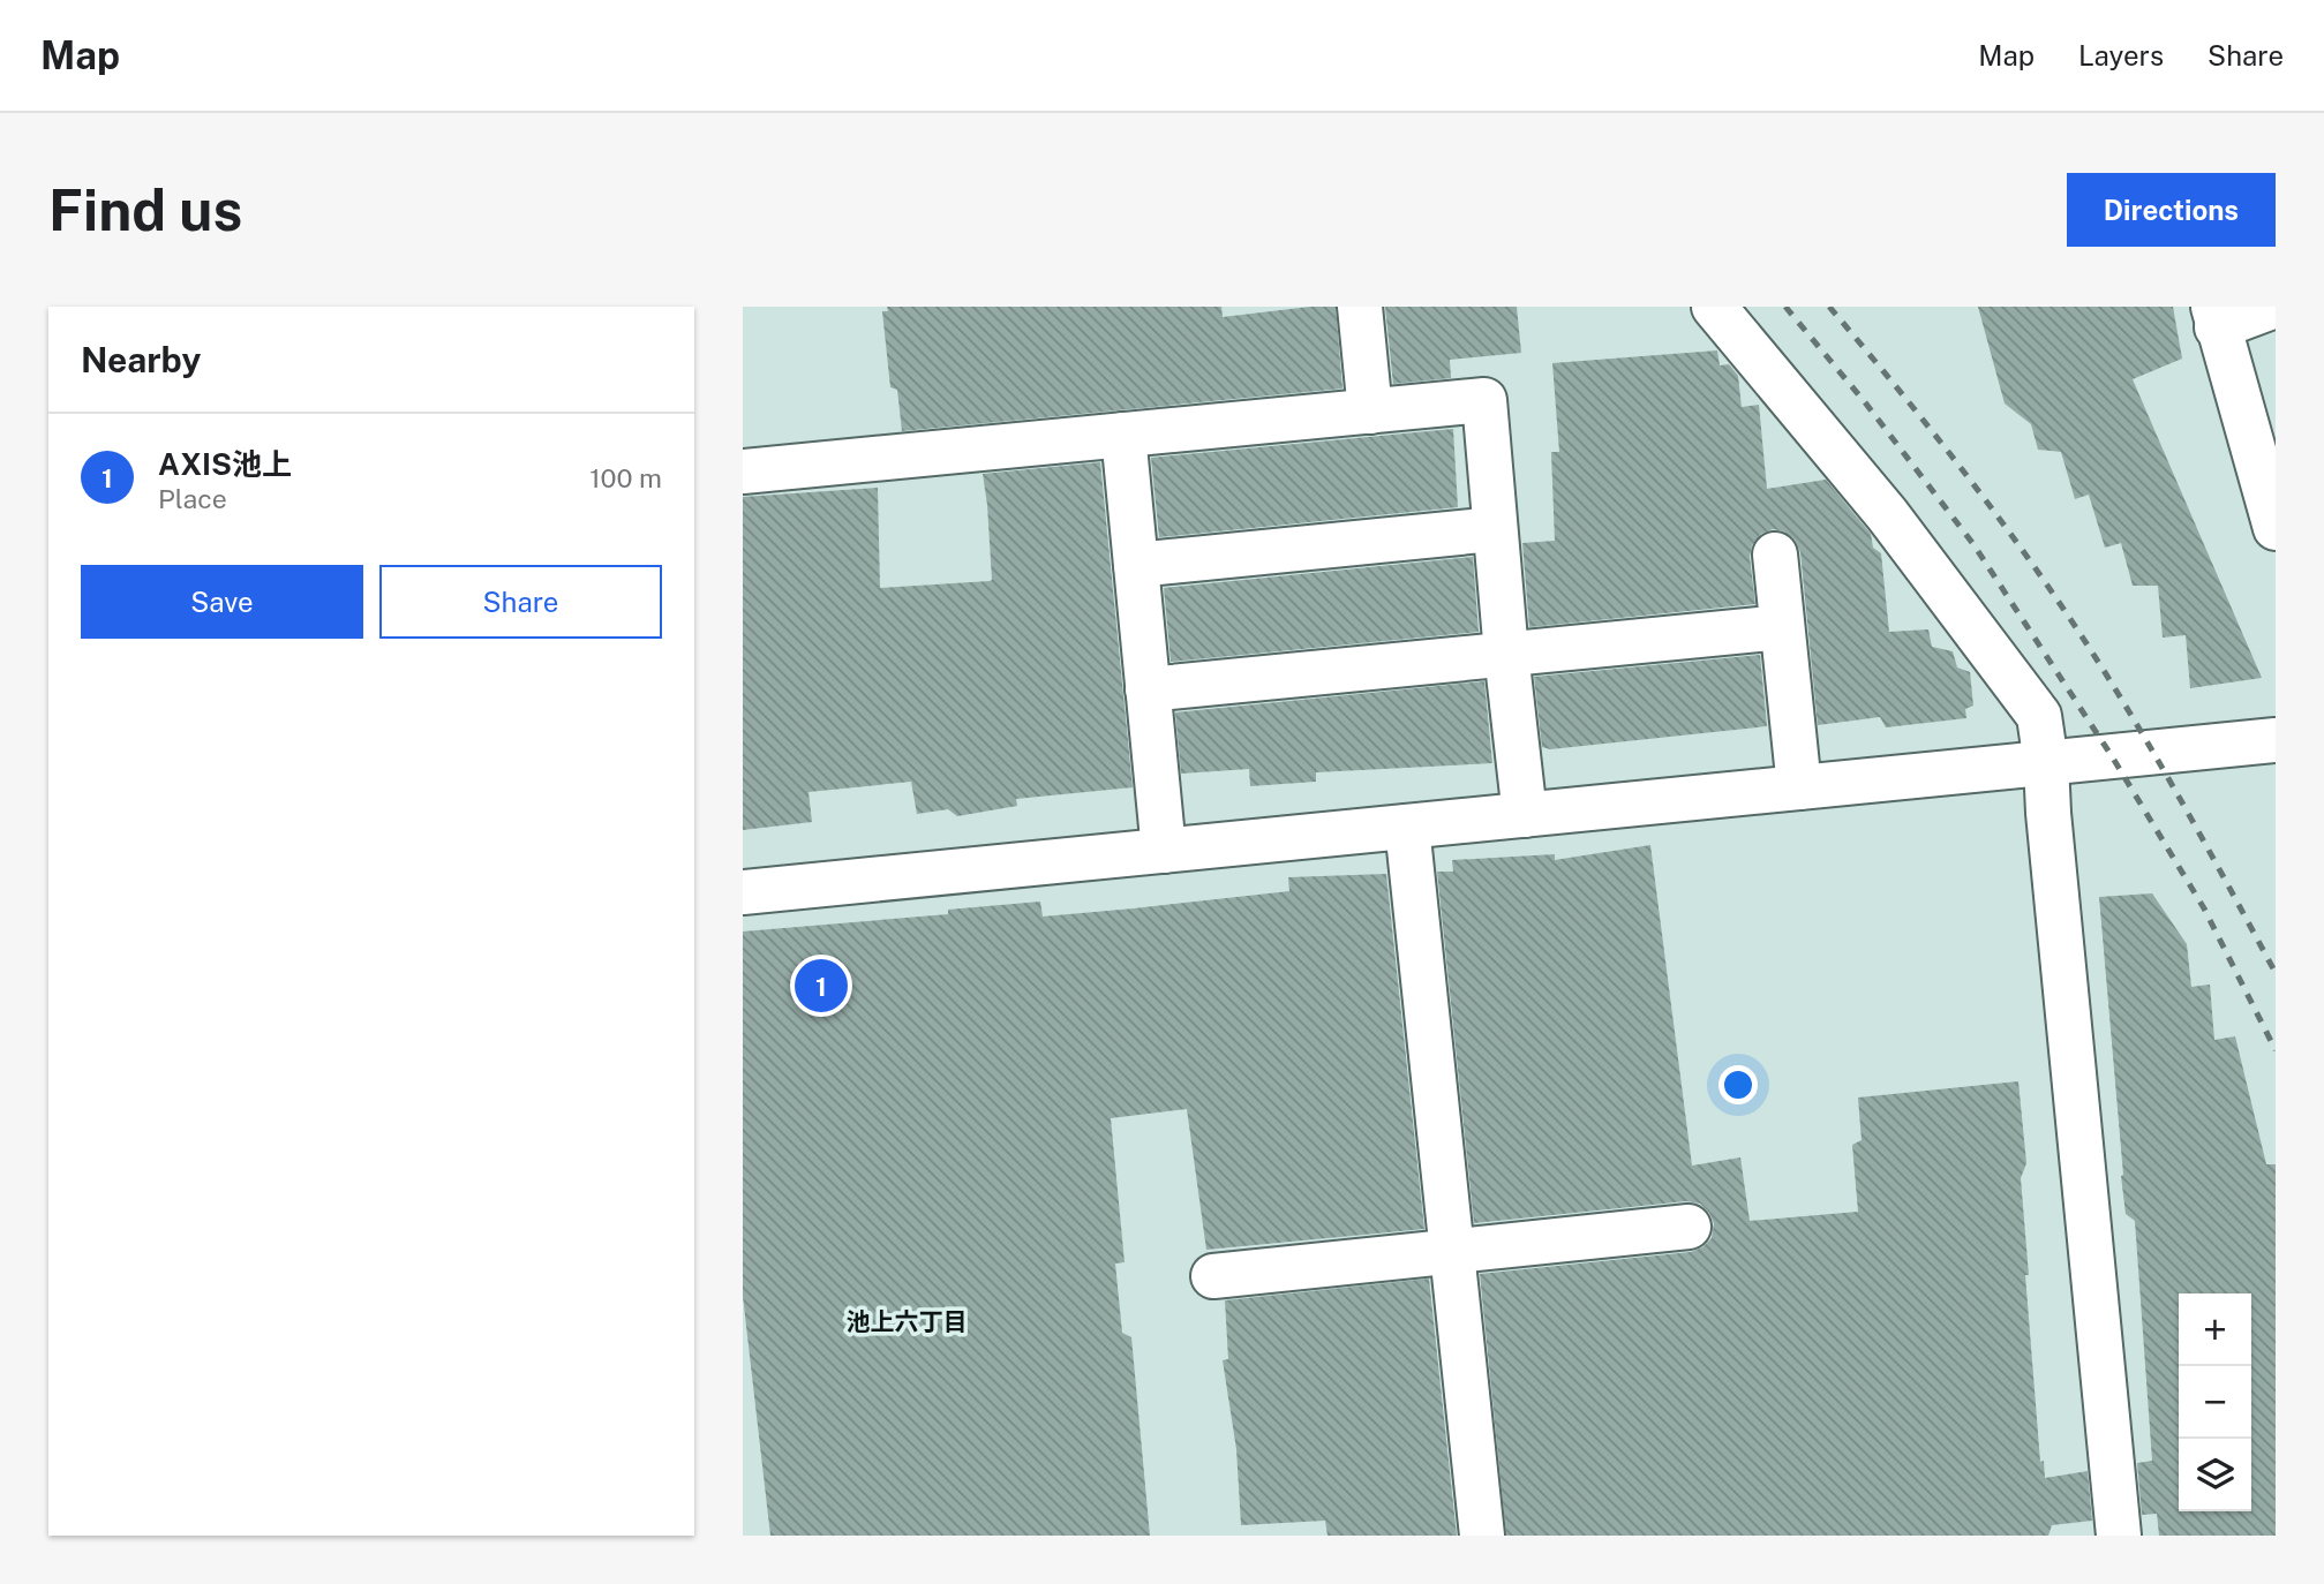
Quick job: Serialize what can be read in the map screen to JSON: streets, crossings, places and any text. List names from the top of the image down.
{
  "districts": ["池上六丁目"],
  "page": {
    "header": "Map",
    "nav": ["Map", "Layers", "Share"],
    "buttons": [
      "Directions",
      ["Save", "Share"]
    ],
    "title": "Find us",
    "heading": "Nearby",
    "list": [
      {
        "mark": "1",
        "name": "AXIS池上",
        "note": "Place",
        "value": "100 m"
      }
    ],
    "pins": "1",
    "map_buttons": ["+", "−"]
  }
}
